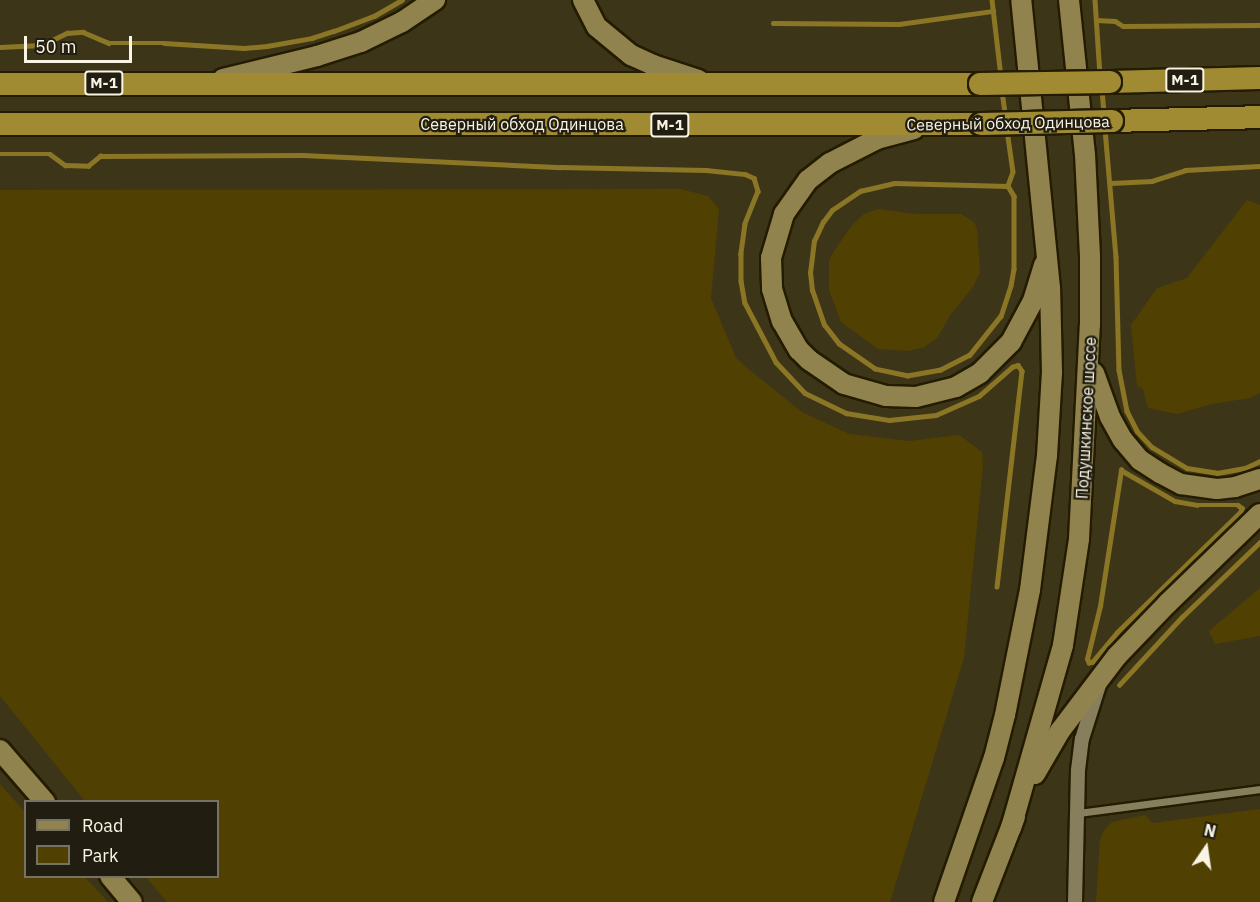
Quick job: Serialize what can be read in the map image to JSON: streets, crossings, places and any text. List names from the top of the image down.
{
  "streets": {
    "highway": ["М-1", "Северный обход Одинцова"],
    "main road": ["Подушкинское шоссе"]
  },
  "legend": ["Road", "Park"],
  "scale_bar": "50 m",
  "north": "top"
}
